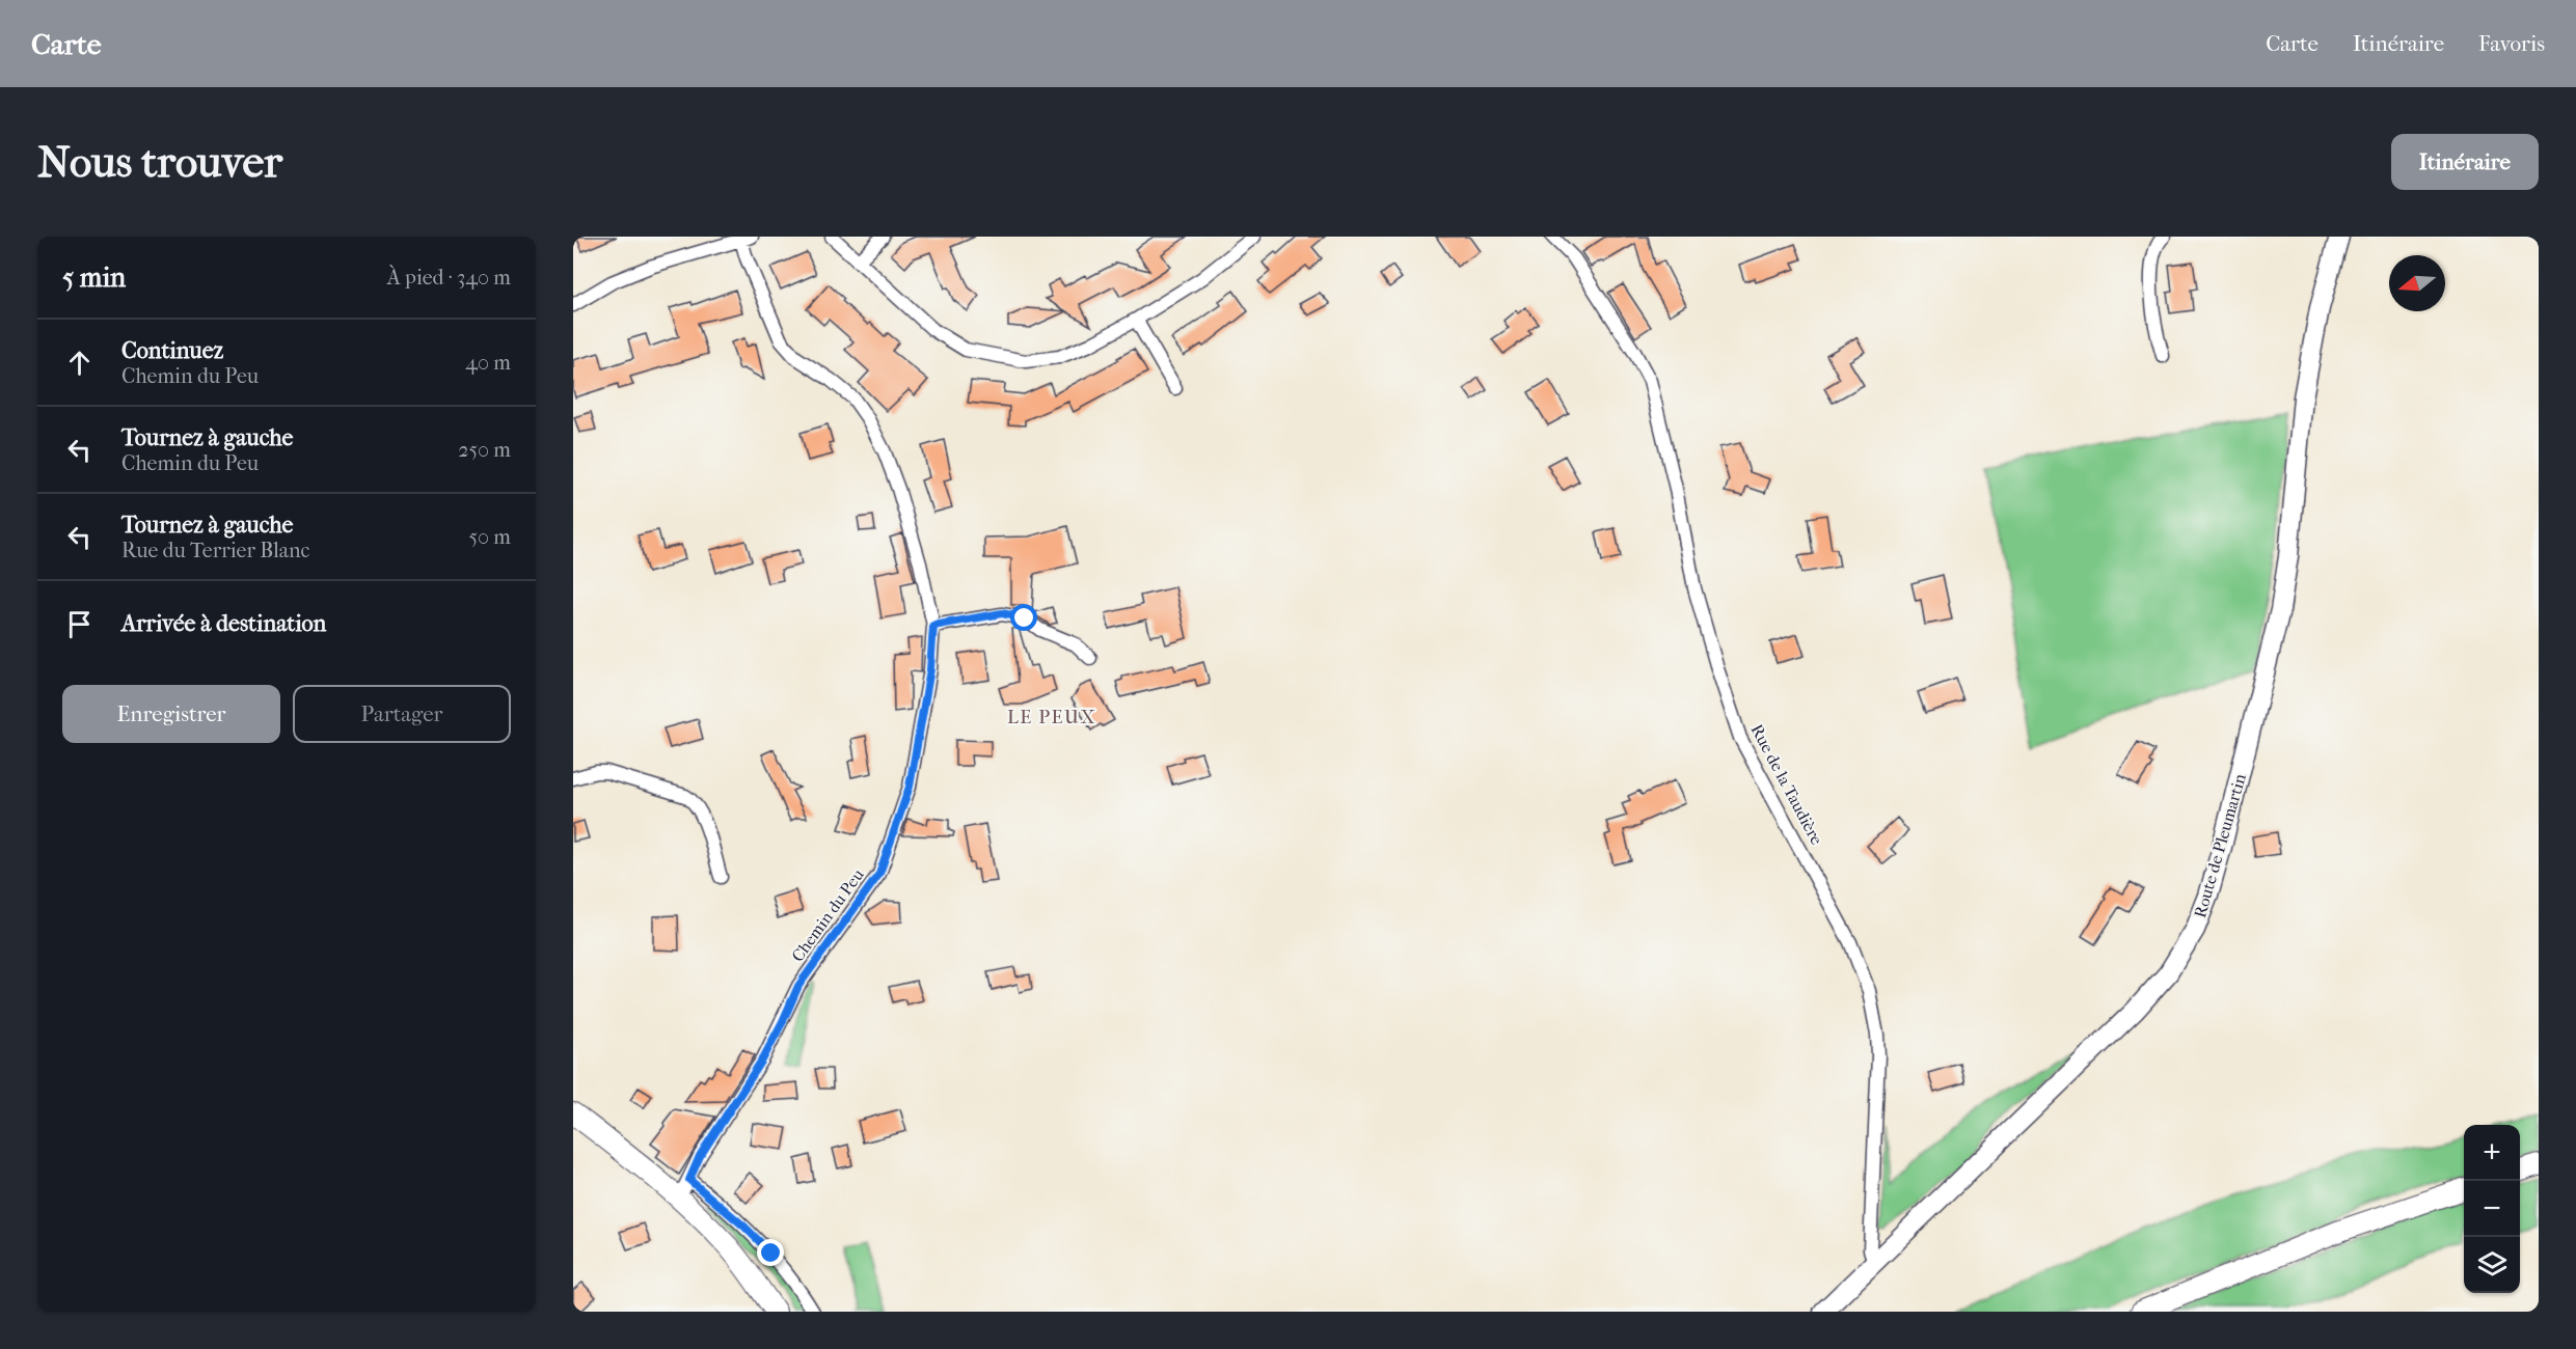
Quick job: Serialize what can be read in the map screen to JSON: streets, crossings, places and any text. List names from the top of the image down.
{
  "streets": {
    "main road": ["Route de Pleumartin"],
    "street": ["Rue de la Taudière", "Chemin du Peu"]
  },
  "crossings": [
    ["Rue de la Taudière", "Route de Pleumartin"]
  ],
  "districts": ["LE PEUX"],
  "north": "left",
  "page": {
    "header": "Carte",
    "nav": ["Carte", "Itinéraire", "Favoris"],
    "buttons": [
      "Itinéraire",
      ["Enregistrer", "Partager"]
    ],
    "title": "Nous trouver",
    "heading": ["5 min", "À pied · 340 m"],
    "list": [
      ["Continuez", "Chemin du Peu", "40 m"],
      ["Tournez à gauche", "Chemin du Peu", "250 m"],
      ["Tournez à gauche", "Rue du Terrier Blanc", "50 m"],
      "Arrivée à destination"
    ],
    "map_buttons": ["+", "−"]
  }
}
